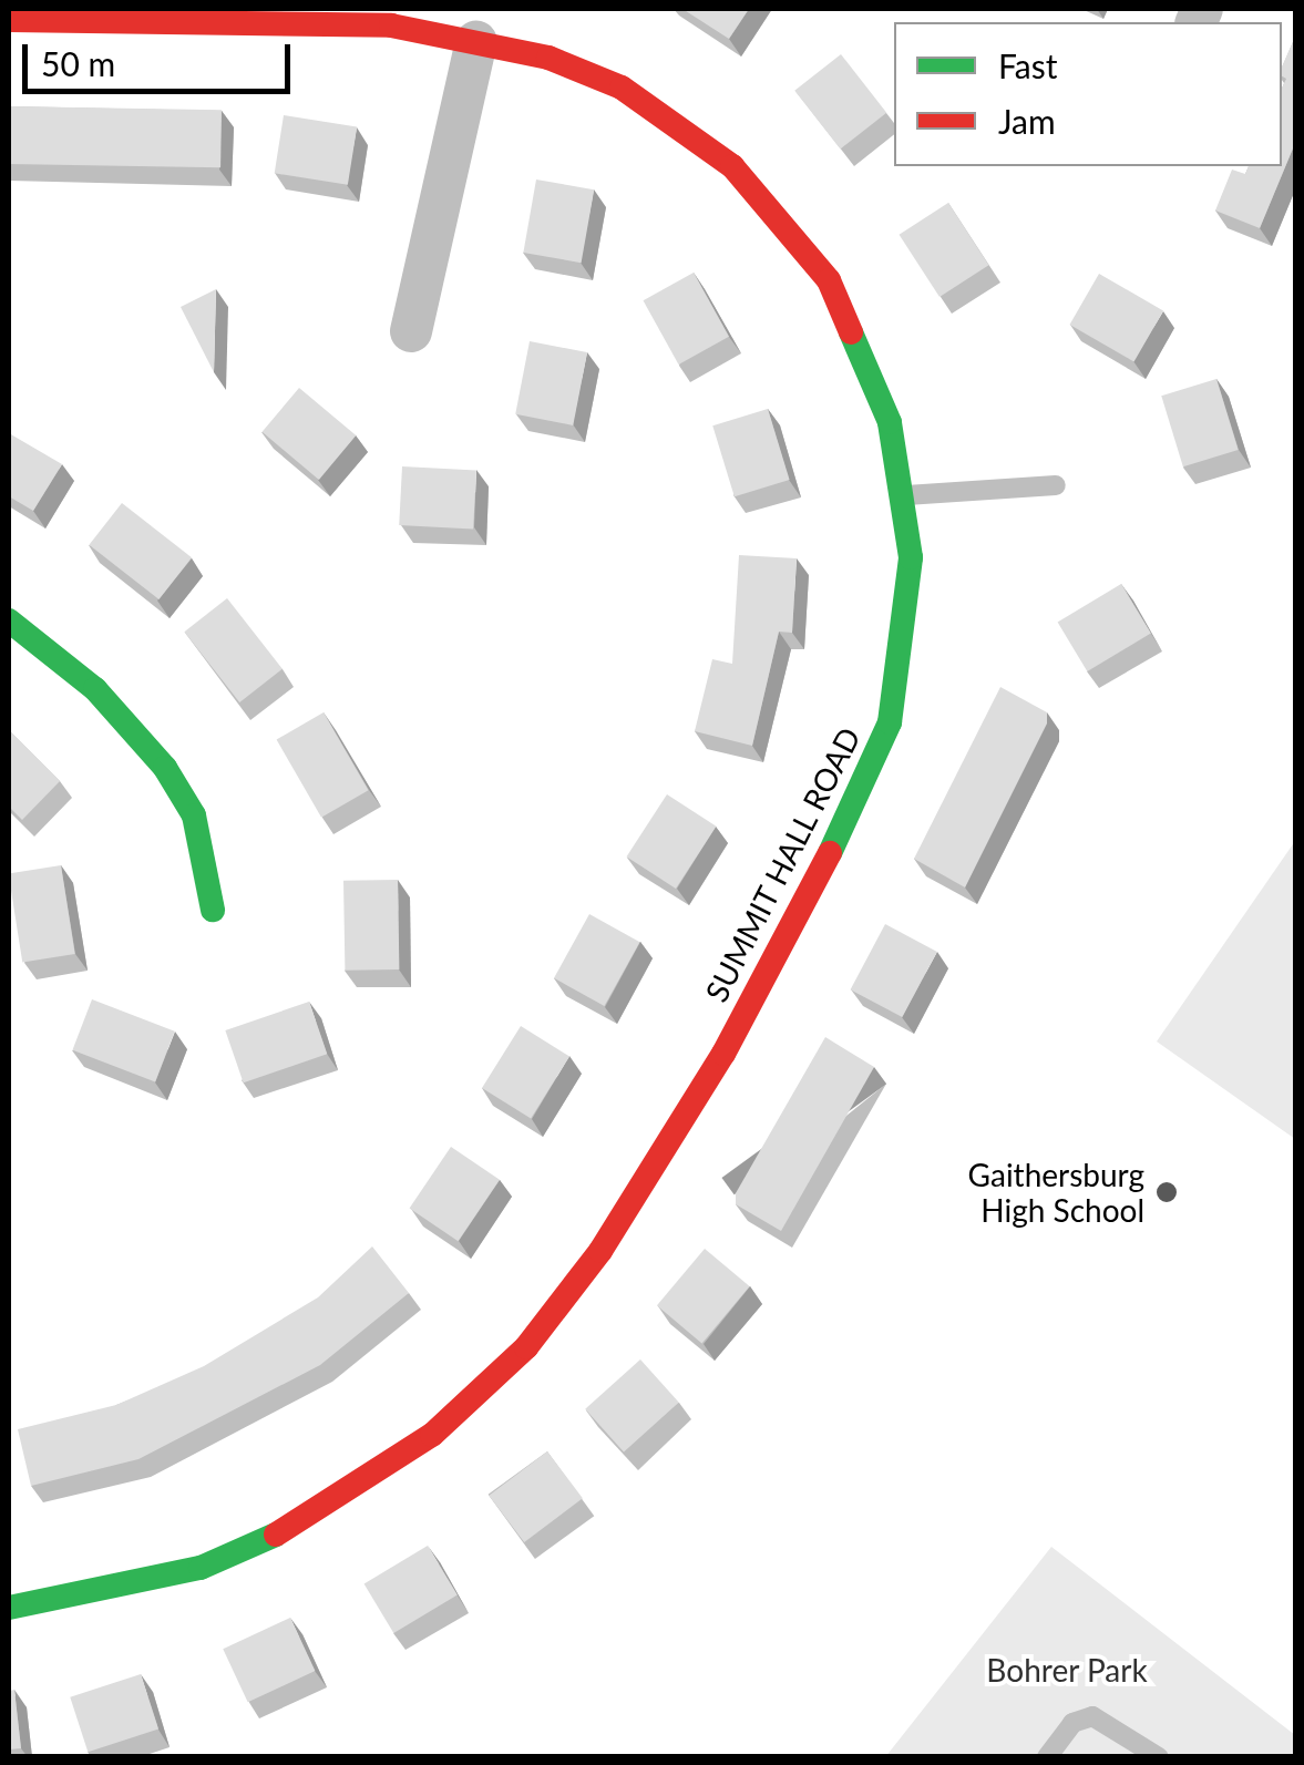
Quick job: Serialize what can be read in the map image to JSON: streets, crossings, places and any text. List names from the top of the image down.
{
  "streets": {
    "street": ["SUMMIT HALL ROAD"]
  },
  "parks": ["Bohrer Park"],
  "places": ["Gaithersburg High School"],
  "legend": ["Fast", "Jam"],
  "scale_bar": "50 m"
}
